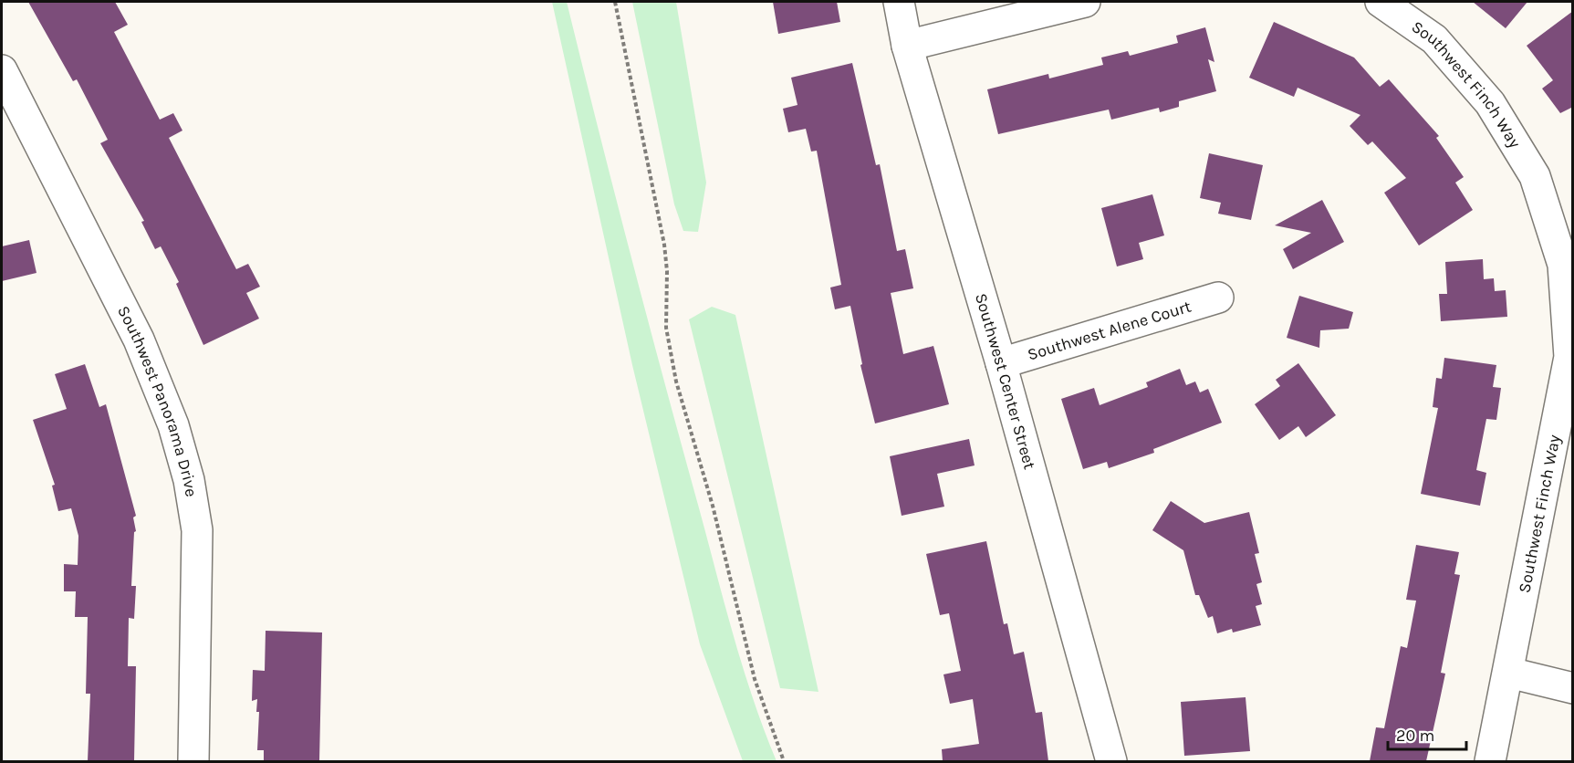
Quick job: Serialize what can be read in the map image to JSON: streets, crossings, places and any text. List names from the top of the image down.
{
  "streets": {
    "street": [
      "Southwest Finch Way",
      "Southwest Alene Court",
      "Southwest Center Street",
      "Southwest Panorama Drive"
    ]
  },
  "crossings": [
    ["Southwest Alene Court", "Southwest Center Street"]
  ],
  "scale_bar": "20 m"
}
